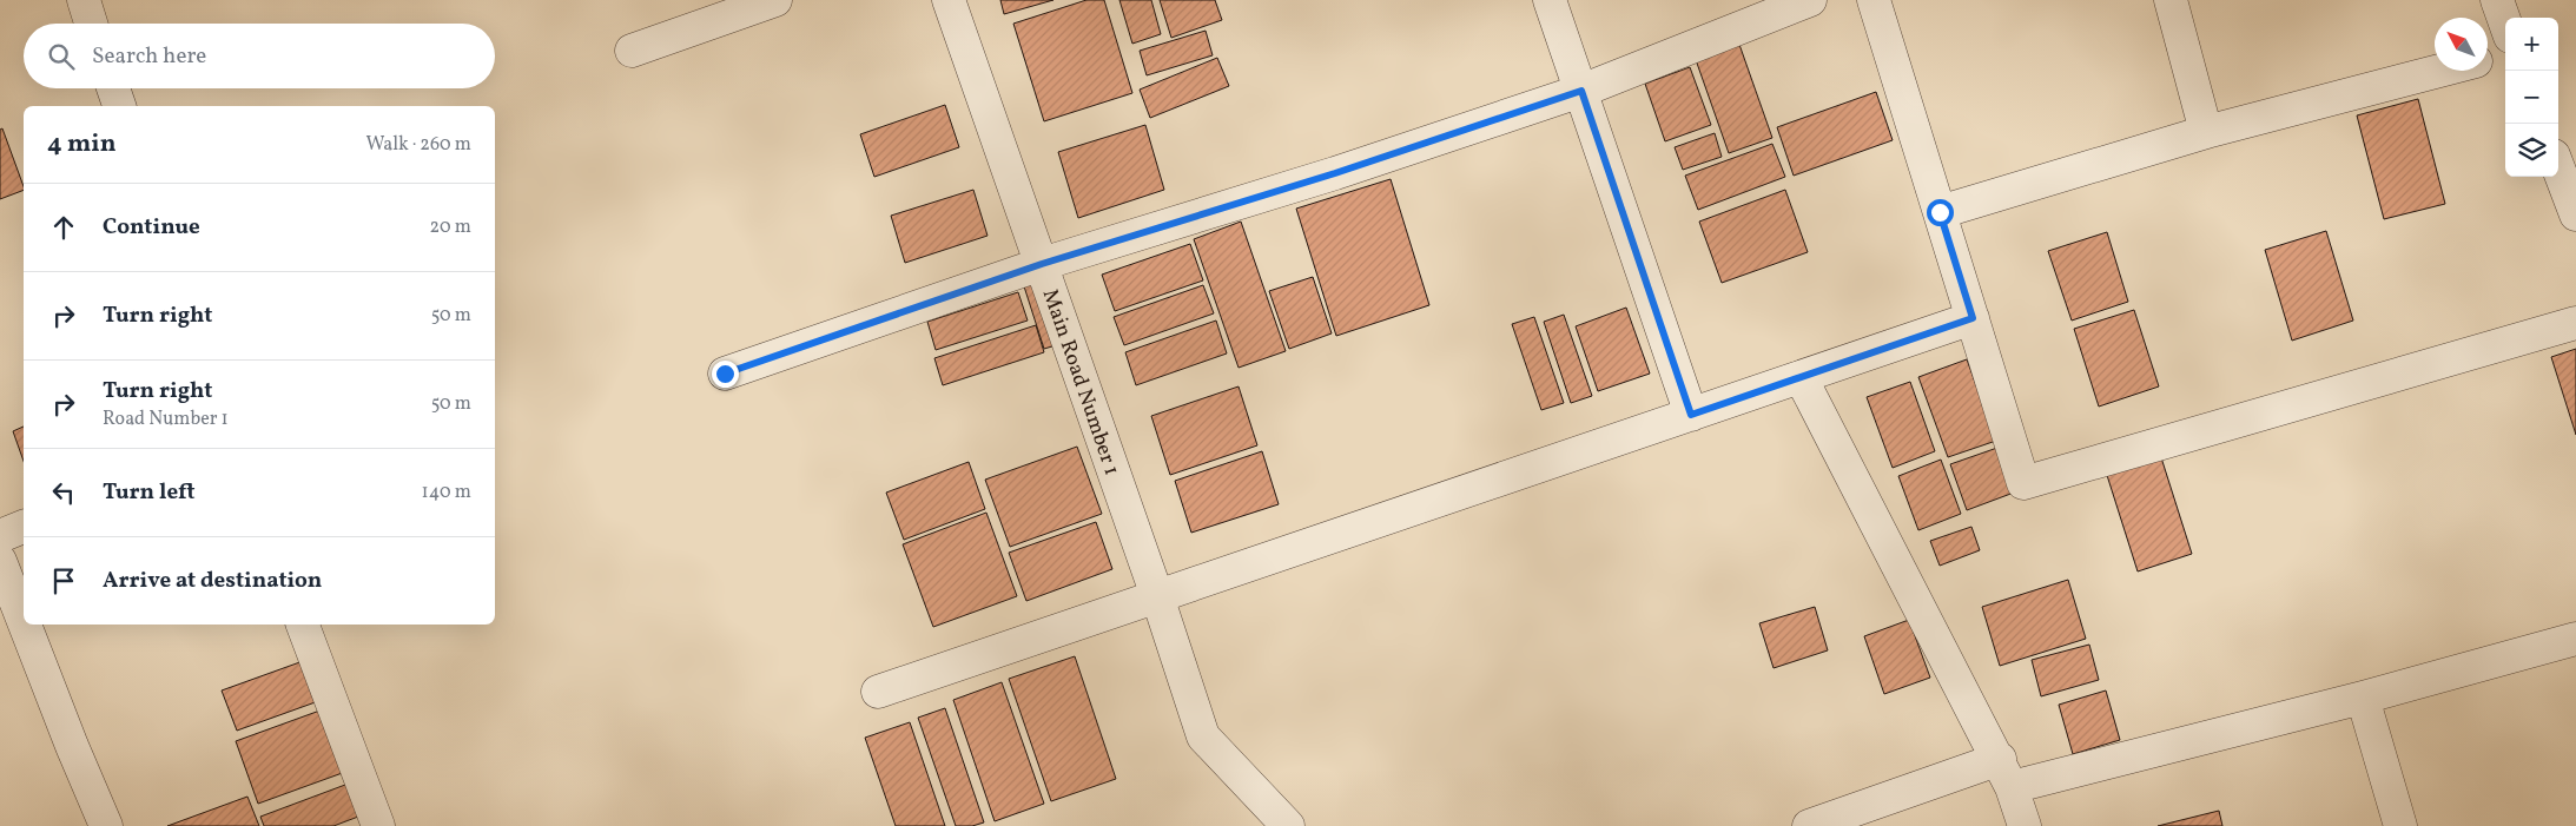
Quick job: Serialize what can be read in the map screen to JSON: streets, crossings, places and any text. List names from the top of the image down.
{
  "streets": {
    "street": ["Main Road Number 1"]
  },
  "north": "top left",
  "page": {
    "map_buttons": ["+", "−"],
    "search": "Search here",
    "heading": ["4 min", "Walk · 260 m"],
    "list": [
      ["Continue", "20 m"],
      ["Turn right", "50 m"],
      ["Turn right", "Road Number 1", "50 m"],
      ["Turn left", "140 m"],
      "Arrive at destination"
    ]
  }
}
